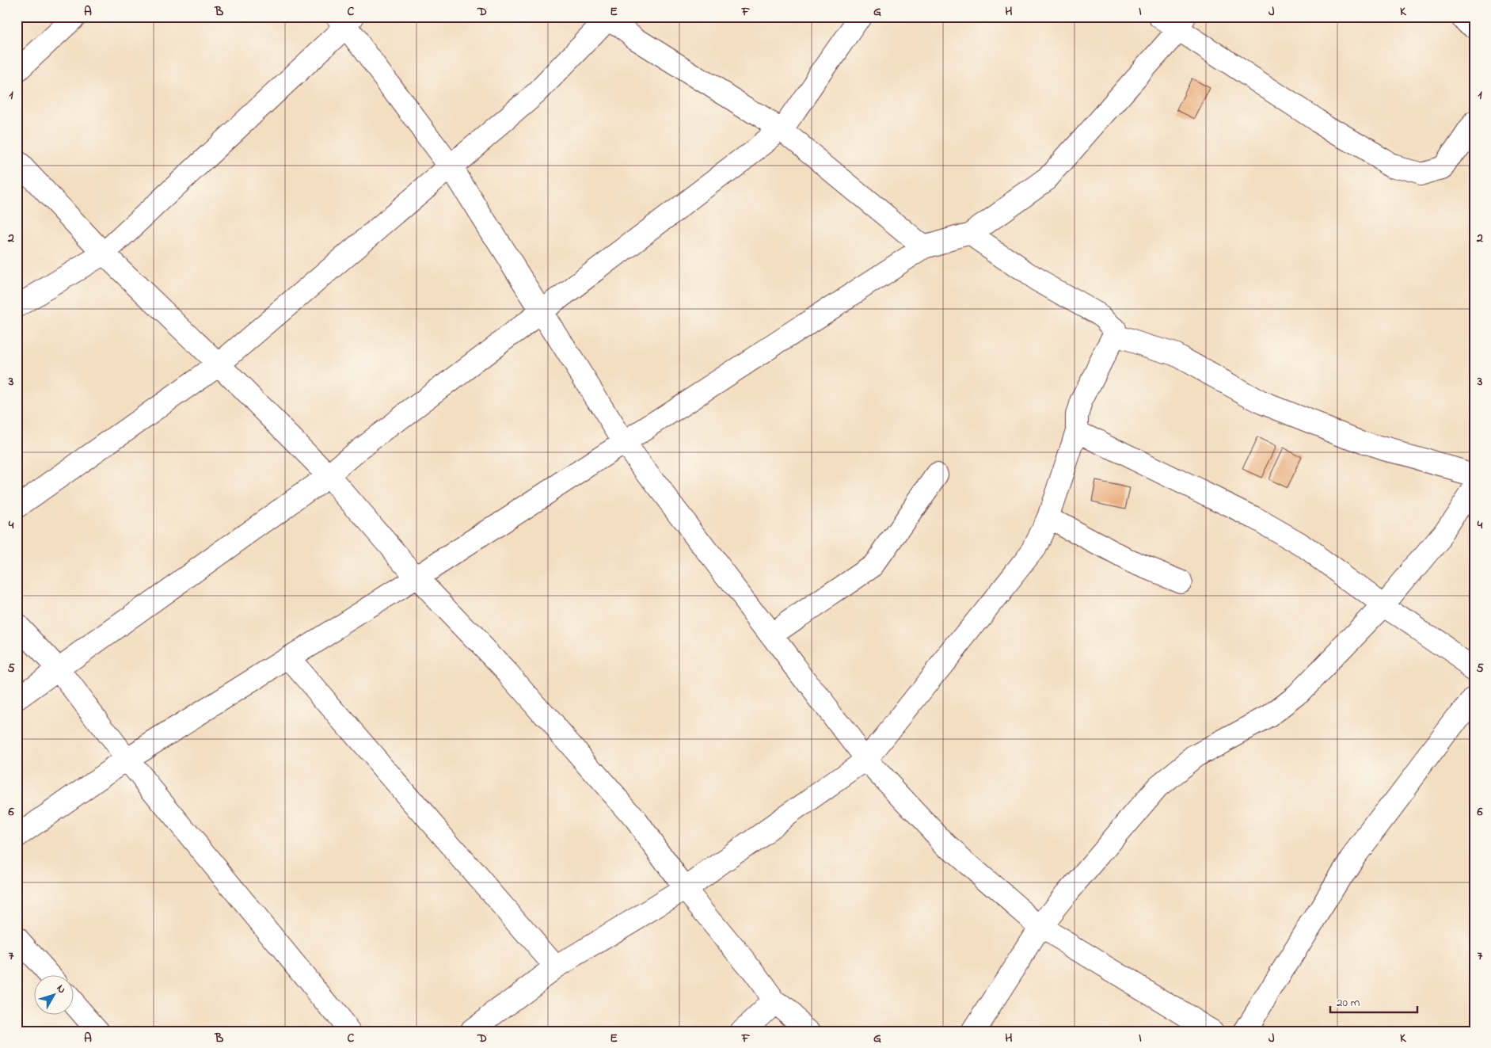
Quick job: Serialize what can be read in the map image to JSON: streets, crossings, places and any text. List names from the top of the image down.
{
  "scale_bar": "20 m",
  "north": "top right",
  "grid": {
    "columns": [
      "A",
      "B",
      "C",
      "D",
      "E",
      "F",
      "G",
      "H",
      "I",
      "J",
      "K"
    ],
    "rows": [
      "1",
      "2",
      "3",
      "4",
      "5",
      "6",
      "7"
    ]
  }
}
